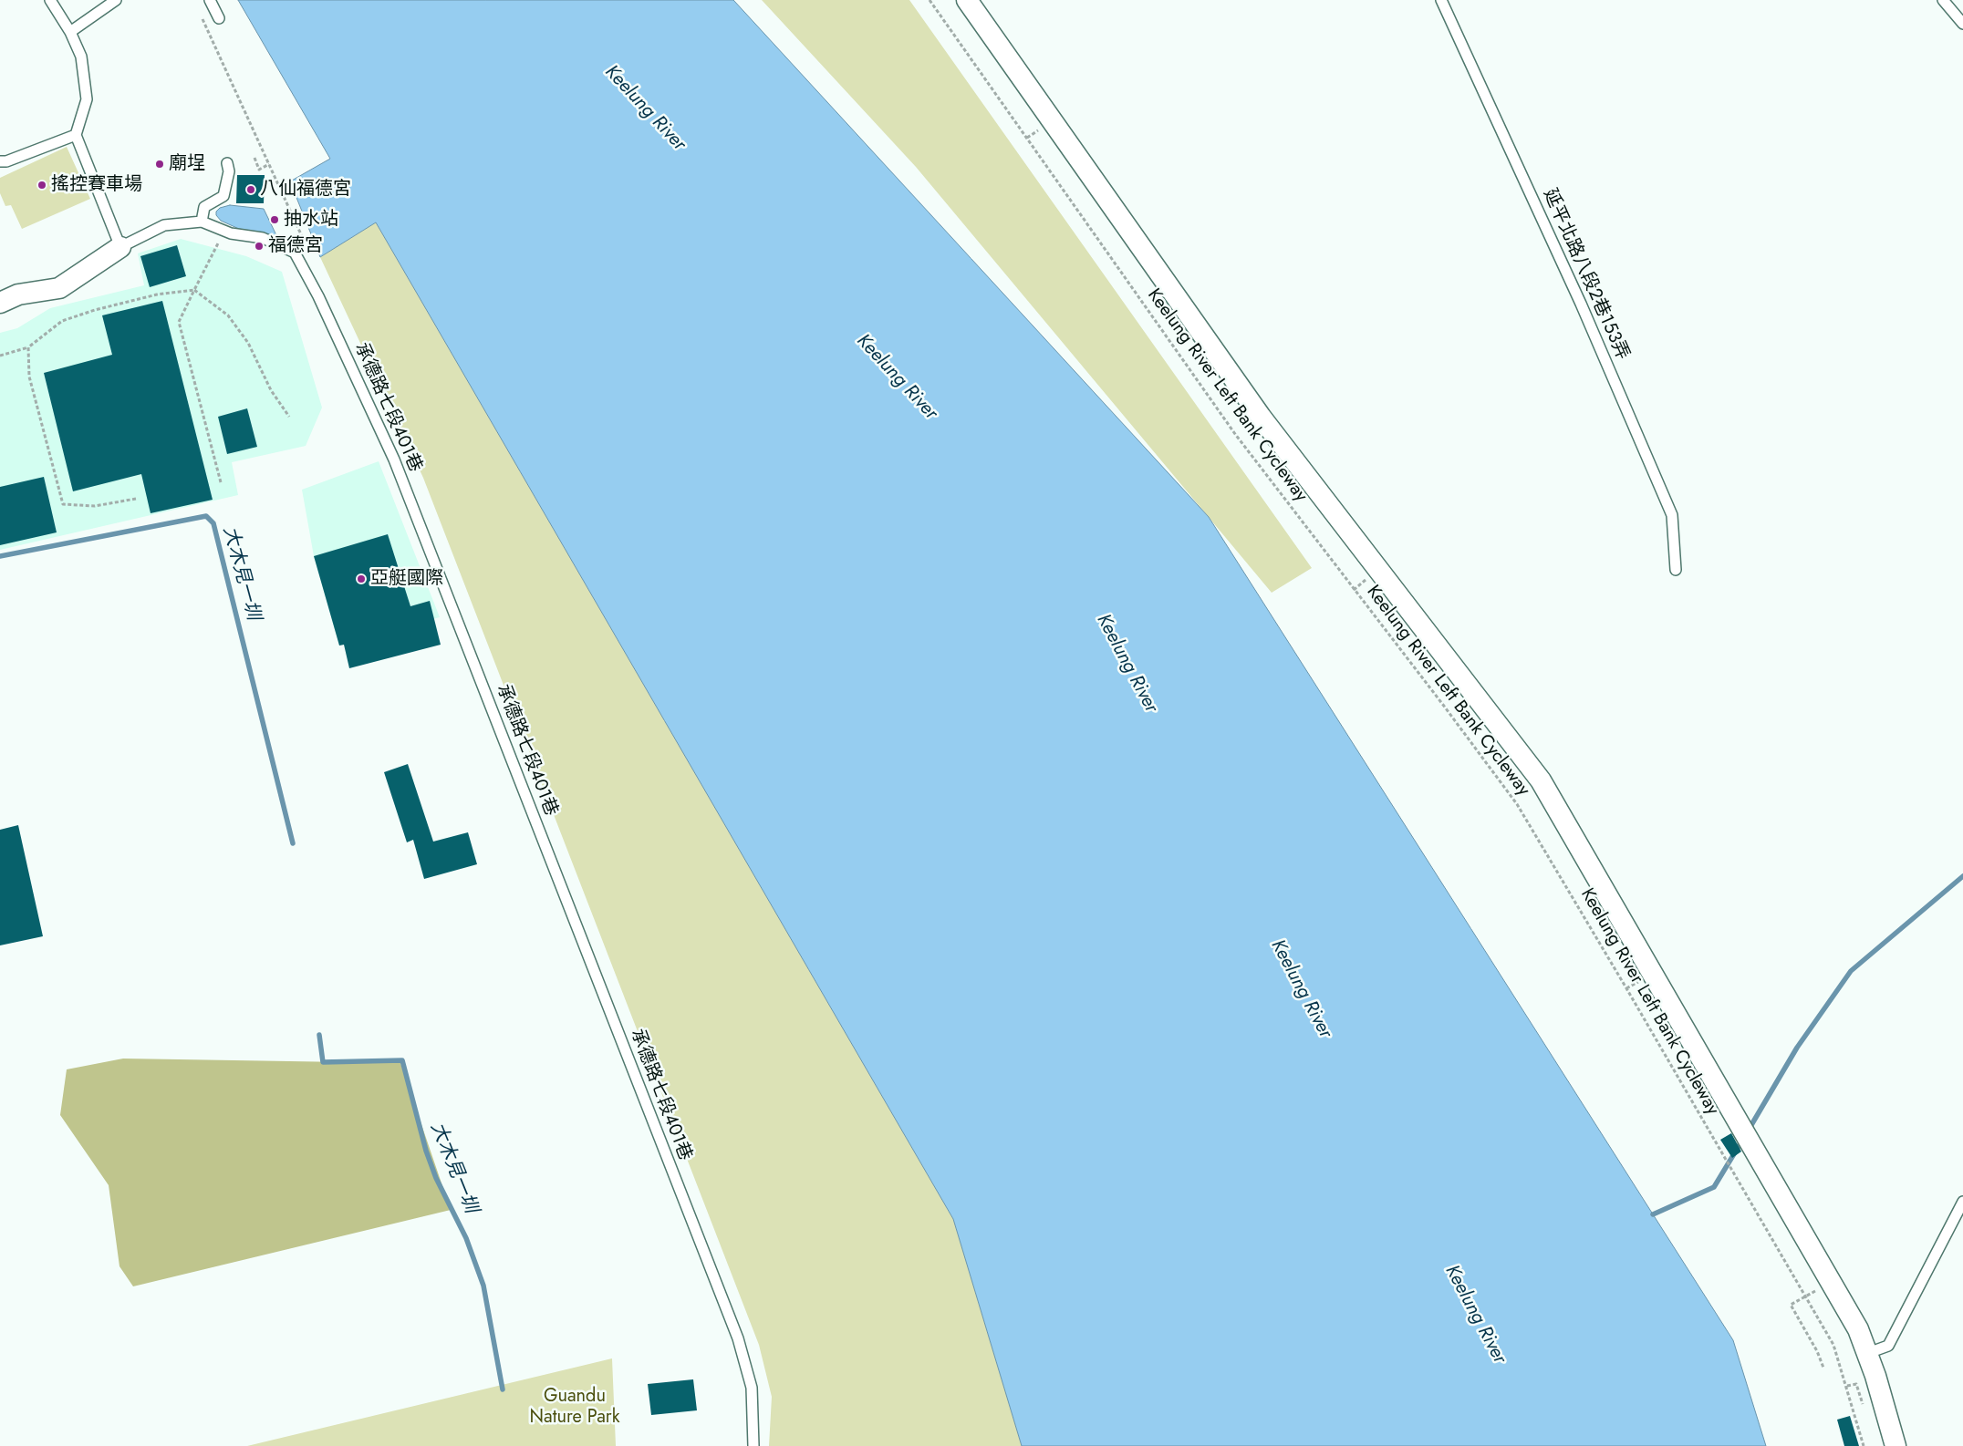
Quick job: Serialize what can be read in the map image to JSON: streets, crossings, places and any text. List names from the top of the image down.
{
  "streets": {
    "lane": ["延平北路八段2巷153弄", "承德路七段401巷"],
    "path": ["Keelung River Left Bank Cycleway"]
  },
  "water": ["Keelung River", "大木見一圳"],
  "parks": ["Guandu Nature Park"],
  "places": [
    "廟埕",
    "搖控賽車場",
    "八仙福德宮",
    "抽水站",
    "福德宮",
    "亞艇國際"
  ]
}
